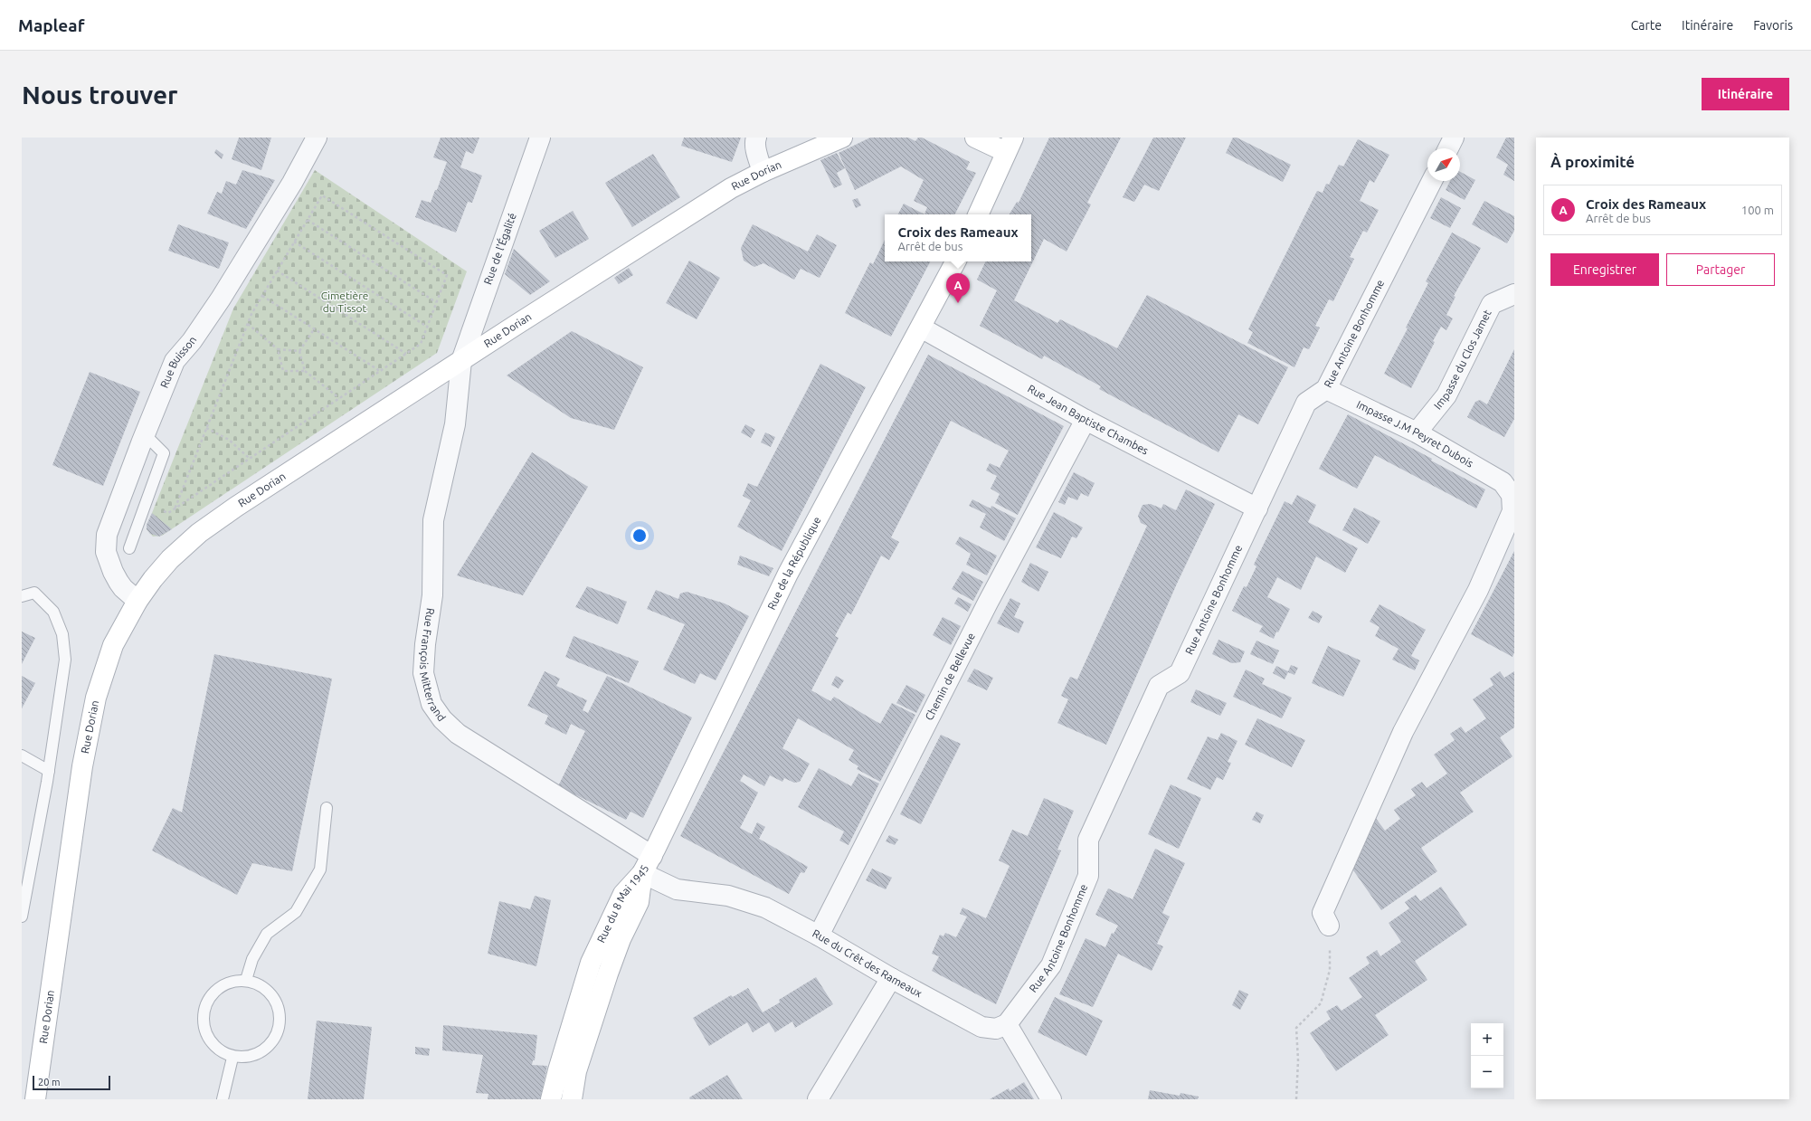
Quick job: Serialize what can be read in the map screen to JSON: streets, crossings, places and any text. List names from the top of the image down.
{
  "streets": {
    "main road": ["Rue Dorian", "Rue de la République", "Rue du 8 Mai 1945"],
    "street": [
      "Rue de l'Égalité",
      "Rue Antoine Bonhomme",
      "Impasse du Clos Jamet",
      "Rue Buisson",
      "Rue Jean Baptiste Chambes",
      "Impasse J.M Peyret Dubois",
      "Rue François Mitterrand",
      "Chemin de Bellevue",
      "Rue du Crêt des Rameaux"
    ]
  },
  "crossings": [
    ["Rue Dorian", "Rue de l'Égalité"],
    ["Rue Dorian", "Rue Buisson"],
    ["Rue Dorian", "Rue François Mitterrand"],
    ["Rue de l'Égalité", "Rue François Mitterrand"],
    ["Rue Antoine Bonhomme", "Rue Jean Baptiste Chambes"],
    ["Rue Antoine Bonhomme", "Impasse J.M Peyret Dubois"],
    ["Rue Antoine Bonhomme", "Rue du Crêt des Rameaux"],
    ["Impasse du Clos Jamet", "Impasse J.M Peyret Dubois"],
    ["Rue Jean Baptiste Chambes", "Rue de la République"],
    ["Rue Jean Baptiste Chambes", "Chemin de Bellevue"],
    ["Rue de la République", "Rue François Mitterrand"],
    ["Rue de la République", "Rue du 8 Mai 1945"],
    ["Rue de la République", "Rue du Crêt des Rameaux"],
    ["Chemin de Bellevue", "Rue du Crêt des Rameaux"],
    ["Rue du 8 Mai 1945", "Rue du Crêt des Rameaux"]
  ],
  "parks": ["Cimetière du Tissot"],
  "scale_bar": "20 m",
  "north": "top right",
  "page": {
    "header": "Mapleaf",
    "nav": ["Carte", "Itinéraire", "Favoris"],
    "buttons": [
      "Itinéraire",
      ["Enregistrer", "Partager"]
    ],
    "title": "Nous trouver",
    "heading": "À proximité",
    "list": [
      {
        "mark": "A",
        "name": "Croix des Rameaux",
        "note": "Arrêt de bus",
        "value": "100 m"
      }
    ],
    "popup": ["Croix des Rameaux", "Arrêt de bus"],
    "pins": "A",
    "map_buttons": ["+", "−"],
    "scale": "20 m"
  }
}
